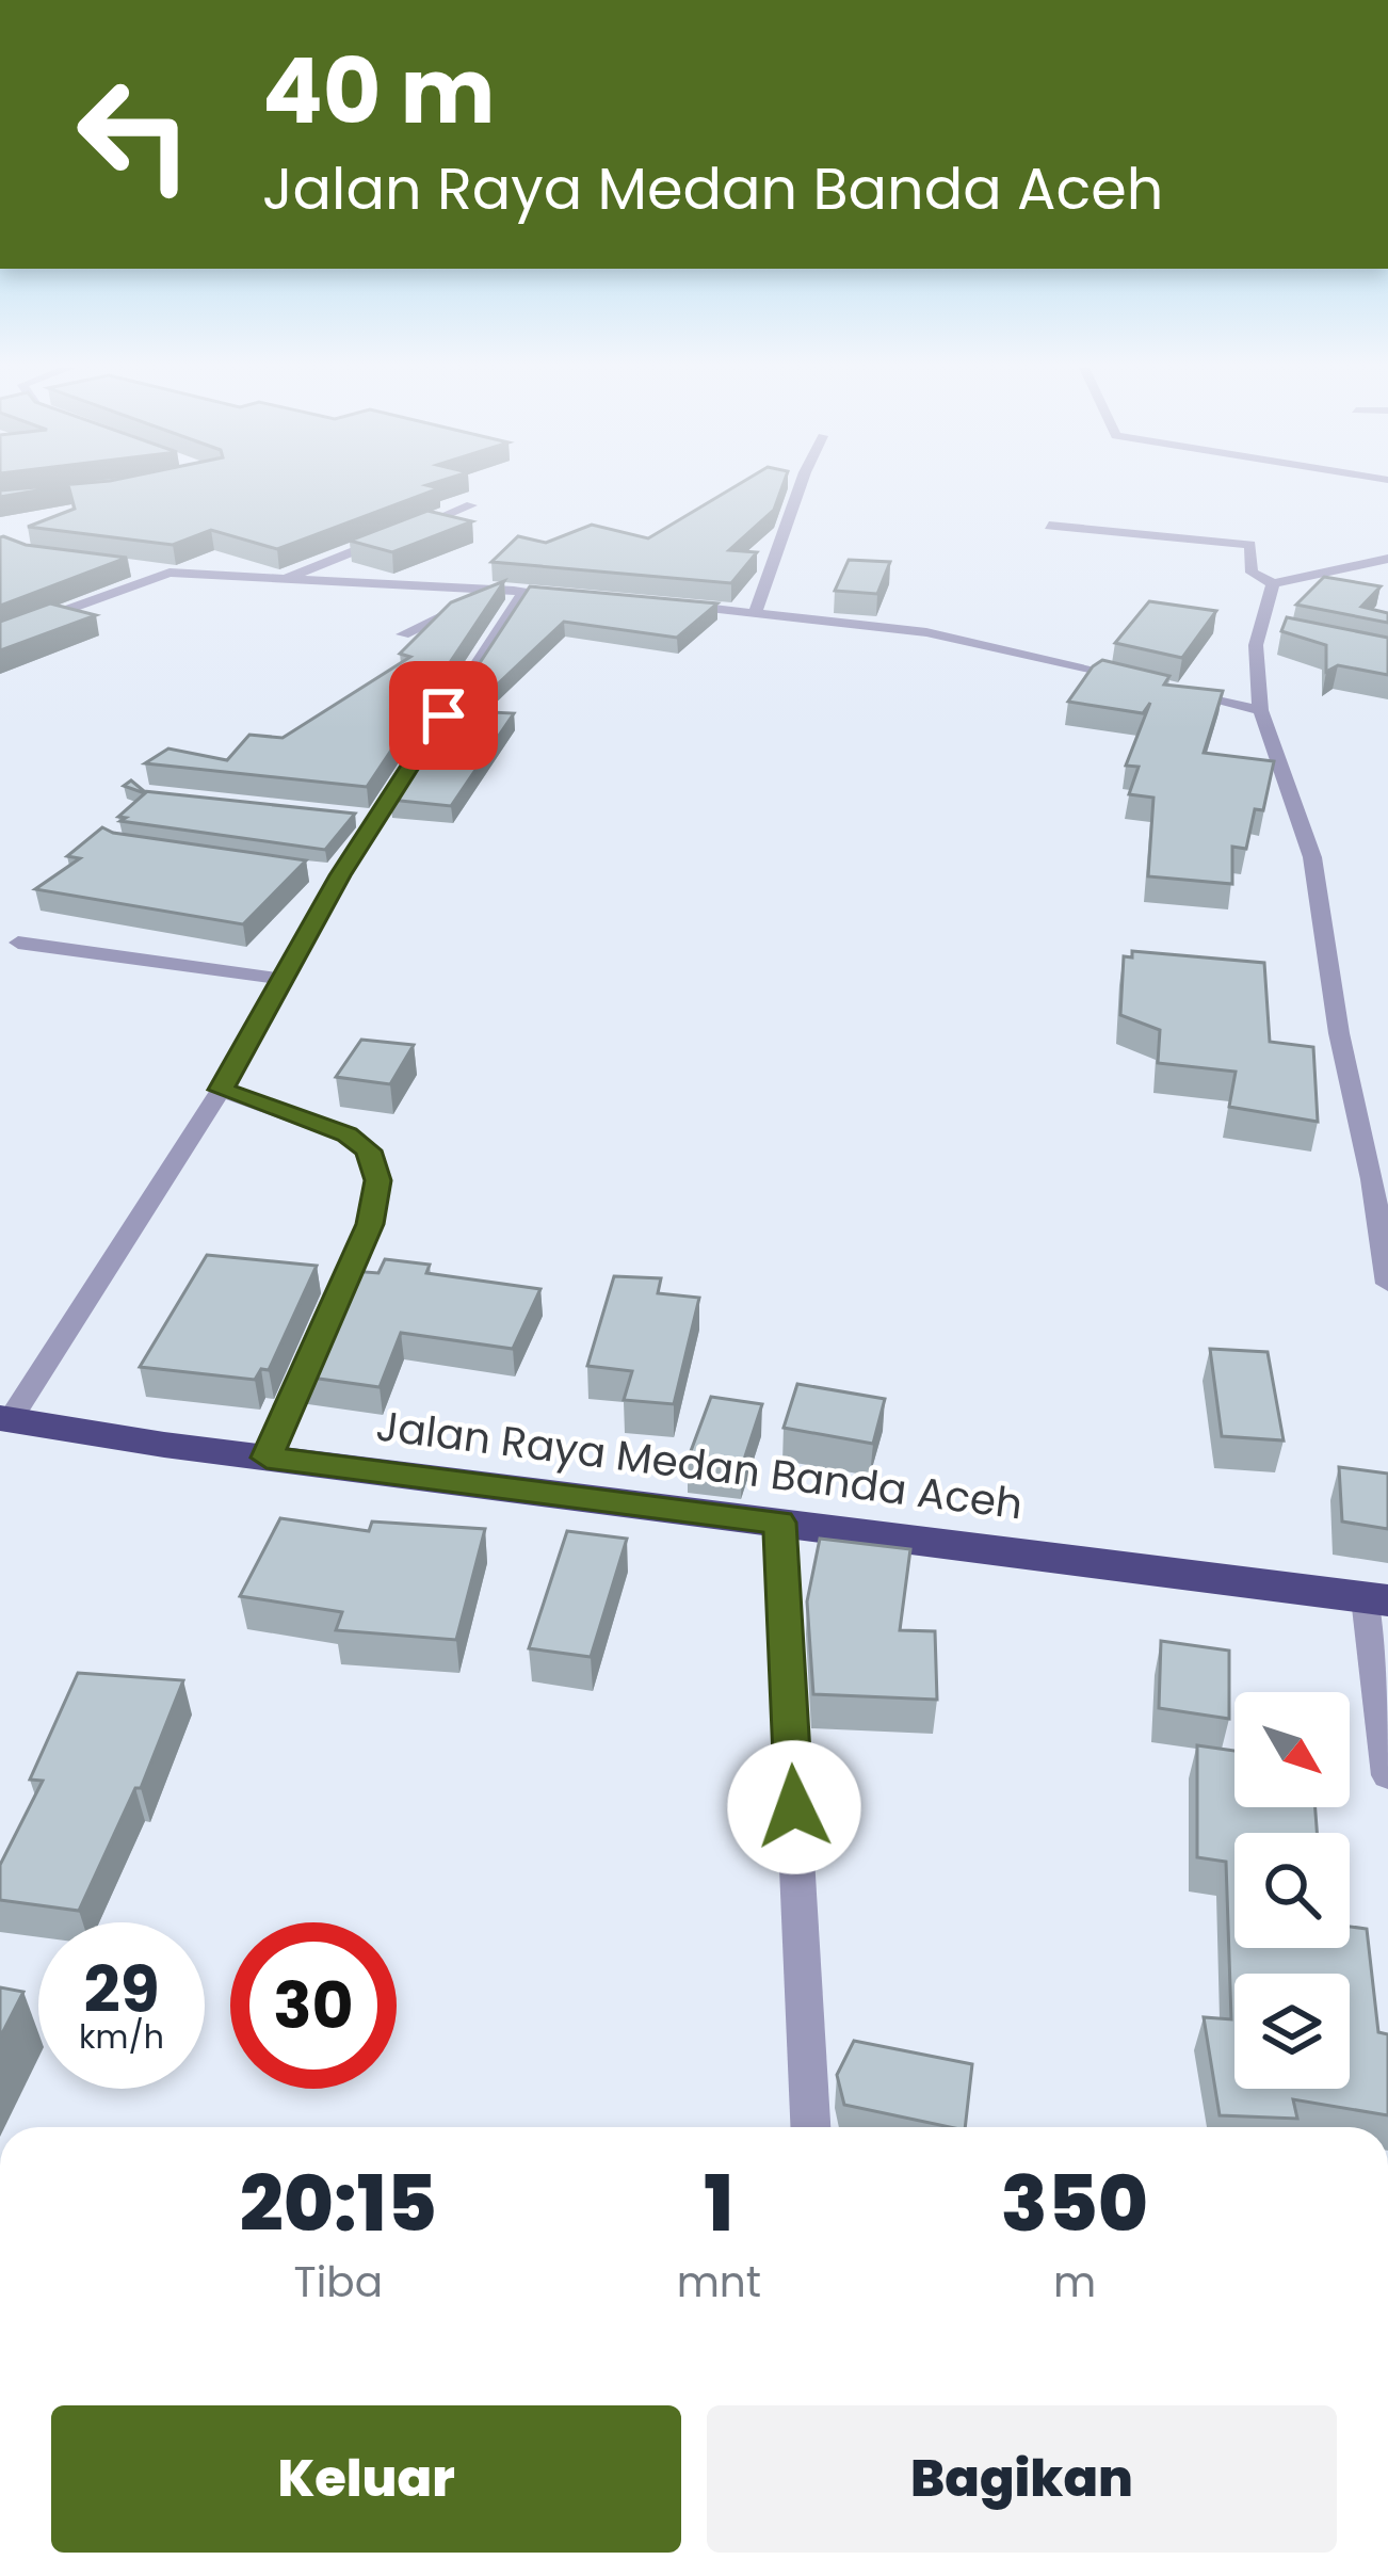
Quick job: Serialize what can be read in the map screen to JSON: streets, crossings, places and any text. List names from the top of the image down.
{
  "streets": {
    "highway": ["Jalan Raya Medan Banda Aceh"]
  },
  "north": "bottom right",
  "page": {
    "turn": ["40 m", "Jalan Raya Medan Banda Aceh"],
    "speed": "29 km/h",
    "limit": "30",
    "eta": [
      "20:15",
      "Tiba",
      "1",
      "mnt",
      "350",
      "m"
    ],
    "buttons": ["Keluar", "Bagikan"]
  }
}
